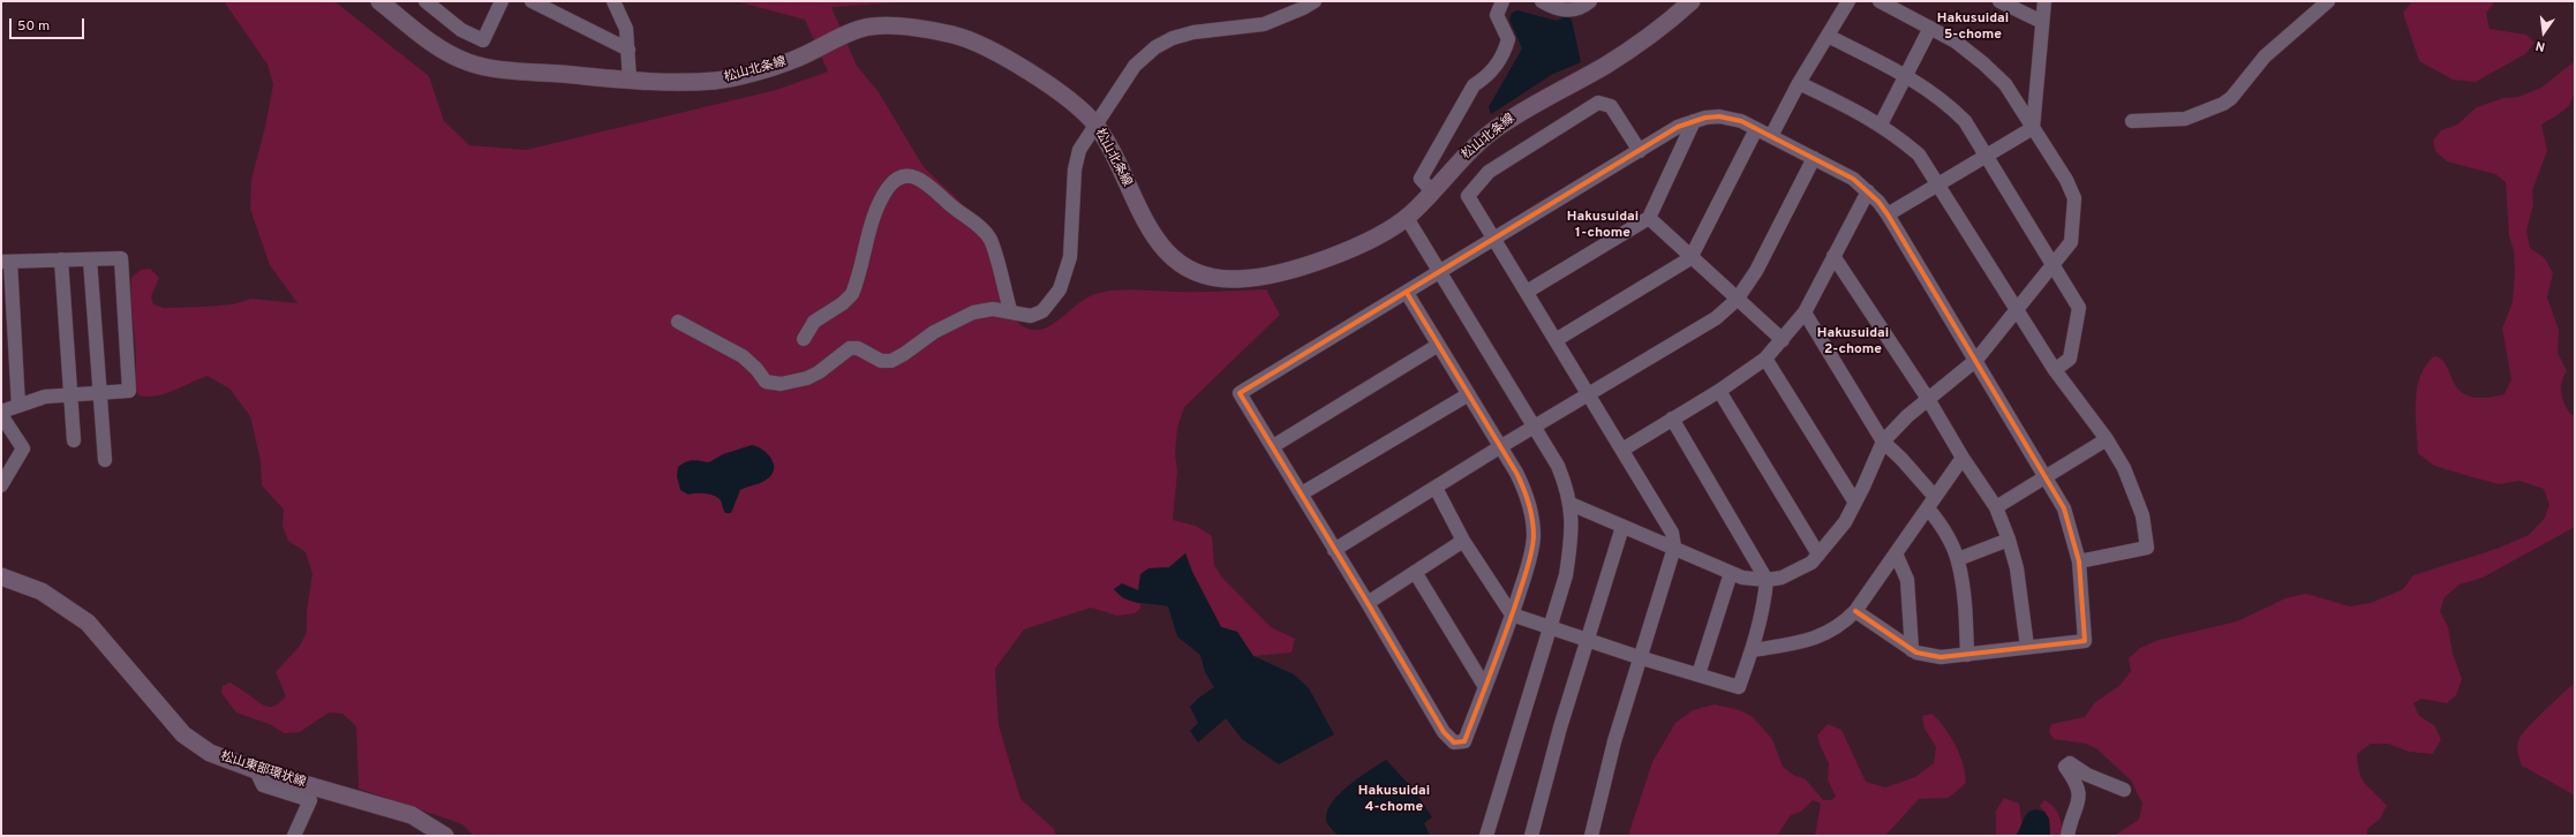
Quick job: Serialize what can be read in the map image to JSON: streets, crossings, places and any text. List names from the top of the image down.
{
  "streets": {
    "main road": ["松山北条線", "松山東部環状線"]
  },
  "districts": [
    "Hakusuidai 5-chome",
    "Hakusuidai 1-chome",
    "Hakusuidai 2-chome",
    "Hakusuidai 4-chome"
  ],
  "scale_bar": "50 m",
  "north": "bottom"
}
